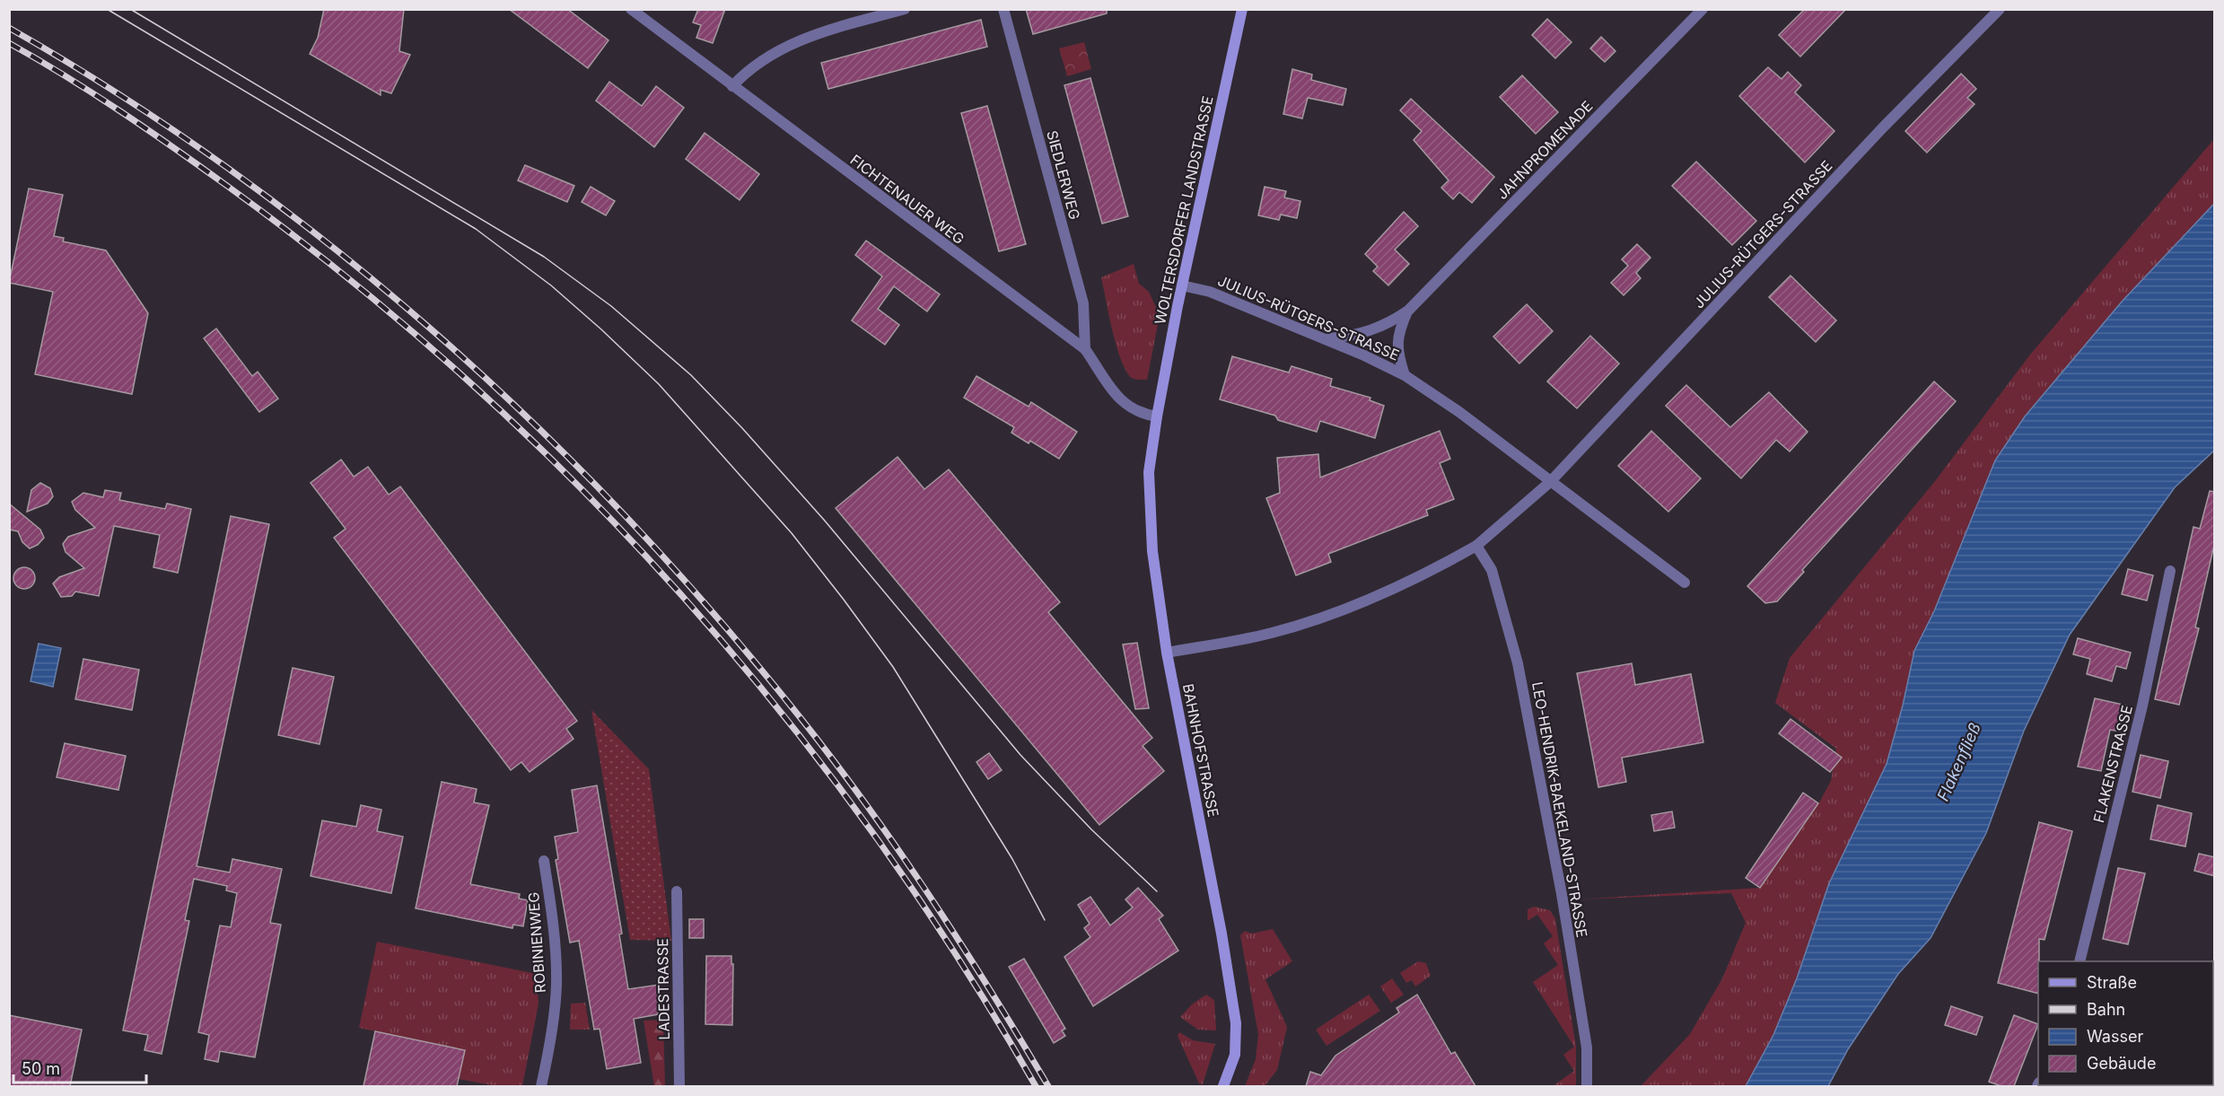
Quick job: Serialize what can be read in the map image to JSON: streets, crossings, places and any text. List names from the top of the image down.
{
  "streets": {
    "main road": ["WOLTERSDORFER LANDSTRASSE", "BAHNHOFSTRASSE"],
    "street": [
      "JAHNPROMENADE",
      "SIEDLERWEG",
      "FICHTENAUER WEG",
      "JULIUS-RÜTGERS-STRASSE",
      "FLAKENSTRASSE",
      "LEO-HENDRIK-BAEKELAND-STRASSE",
      "ROBINIENWEG",
      "LADESTRASSE"
    ]
  },
  "crossings": [
    ["JAHNPROMENADE", "JULIUS-RÜTGERS-STRASSE"],
    ["SIEDLERWEG", "FICHTENAUER WEG"],
    ["FICHTENAUER WEG", "WOLTERSDORFER LANDSTRASSE"],
    ["FICHTENAUER WEG", "BAHNHOFSTRASSE"],
    ["WOLTERSDORFER LANDSTRASSE", "JULIUS-RÜTGERS-STRASSE"],
    ["WOLTERSDORFER LANDSTRASSE", "BAHNHOFSTRASSE"],
    ["JULIUS-RÜTGERS-STRASSE", "BAHNHOFSTRASSE"],
    ["JULIUS-RÜTGERS-STRASSE", "LEO-HENDRIK-BAEKELAND-STRASSE"]
  ],
  "water": ["Flakenfließ"],
  "legend": [
    "Straße",
    "Bahn",
    "Wasser",
    "Gebäude"
  ],
  "scale_bar": "50 m"
}
